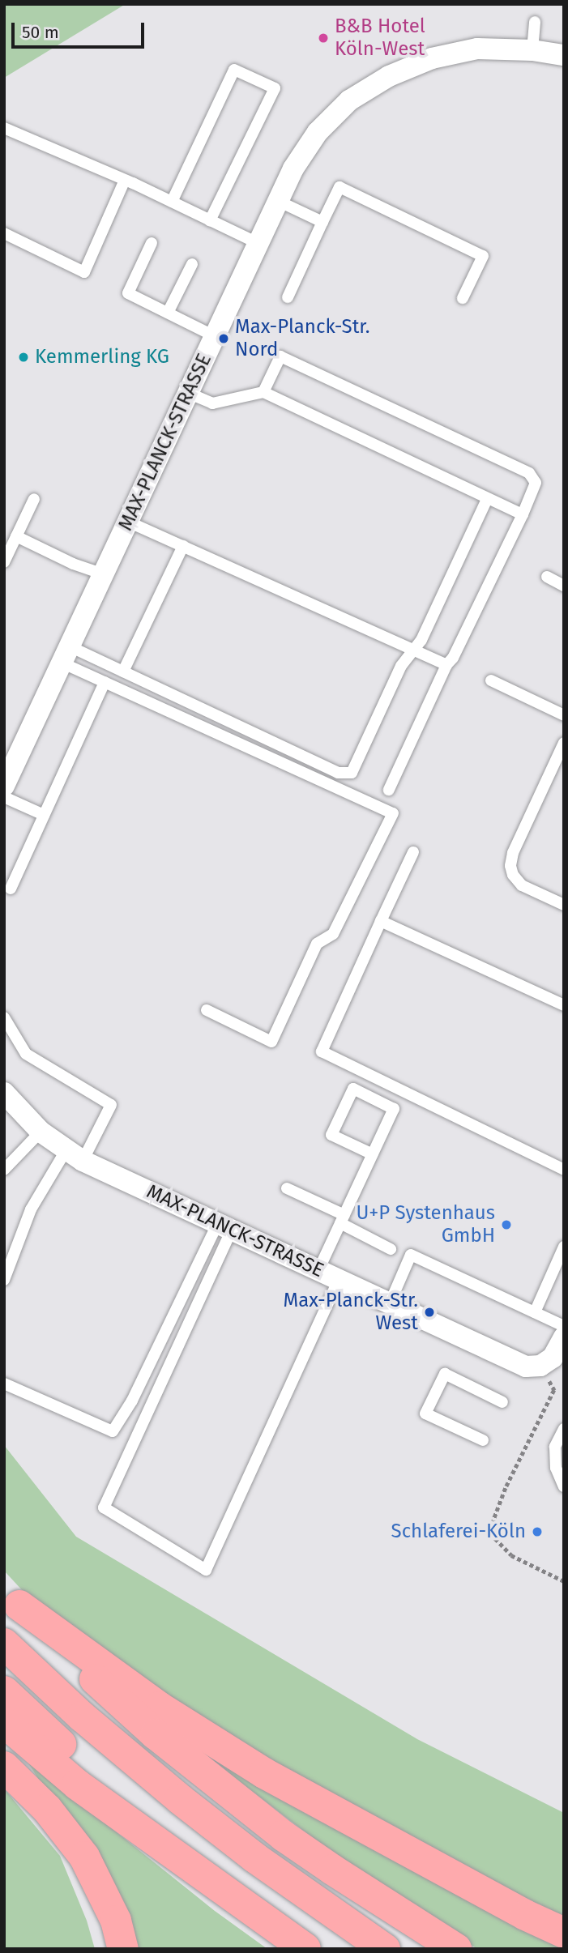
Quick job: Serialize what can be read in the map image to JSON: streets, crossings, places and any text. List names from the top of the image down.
{
  "streets": {
    "street": ["MAX-PLANCK-STRASSE"]
  },
  "places": [
    "B&B Hotel Köln-West",
    "Max-Planck-Str. Nord",
    "Kemmerling KG",
    "U+P Systenhaus GmbH",
    "Max-Planck-Str. West",
    "Schlaferei-Köln"
  ],
  "scale_bar": "50 m"
}
